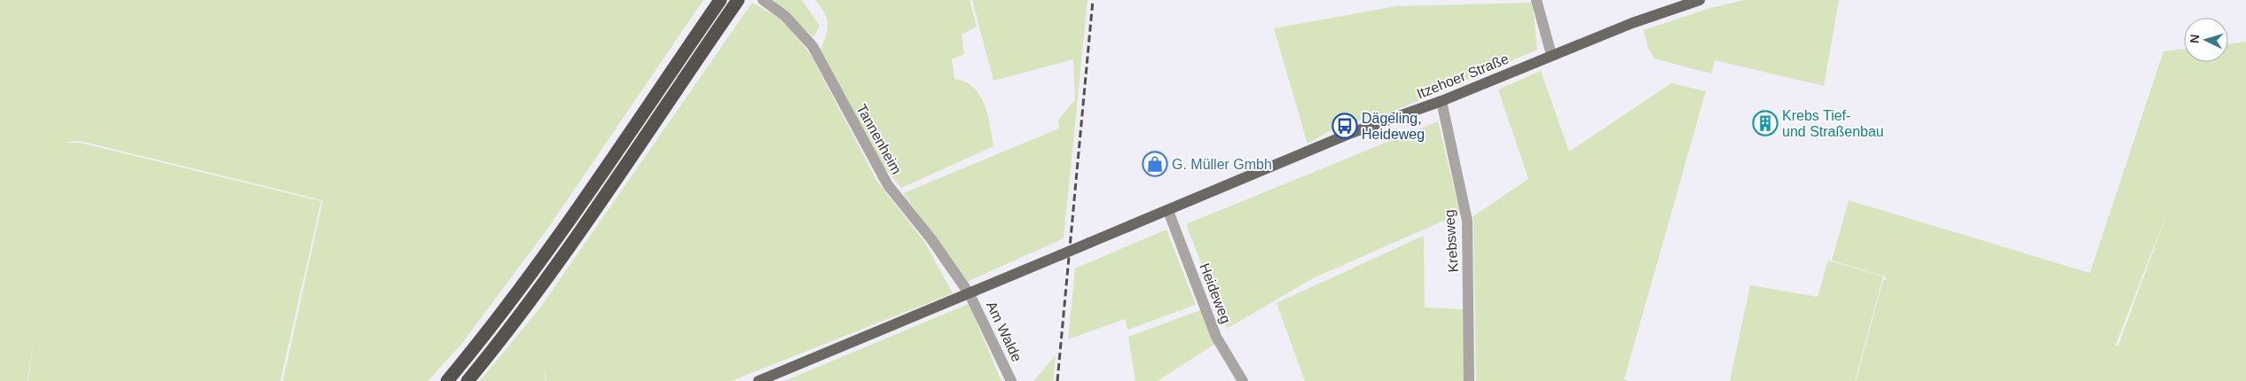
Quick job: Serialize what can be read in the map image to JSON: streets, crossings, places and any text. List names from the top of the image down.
{
  "streets": {
    "main road": ["Itzehoer Straße"],
    "street": [
      "Tannenheim",
      "Krebsweg",
      "Heideweg",
      "Am Walde"
    ]
  },
  "crossings": [
    ["Itzehoer Straße", "Tannenheim"],
    ["Itzehoer Straße", "Krebsweg"],
    ["Itzehoer Straße", "Heideweg"],
    ["Itzehoer Straße", "Am Walde"],
    ["Tannenheim", "Am Walde"]
  ],
  "places": {
    "building": ["Krebs Tief- und Straßenbau"],
    "bus stop": ["Dägeling, Heideweg"],
    "shop": ["G. Müller Gmbh"]
  },
  "north": "left"
}
